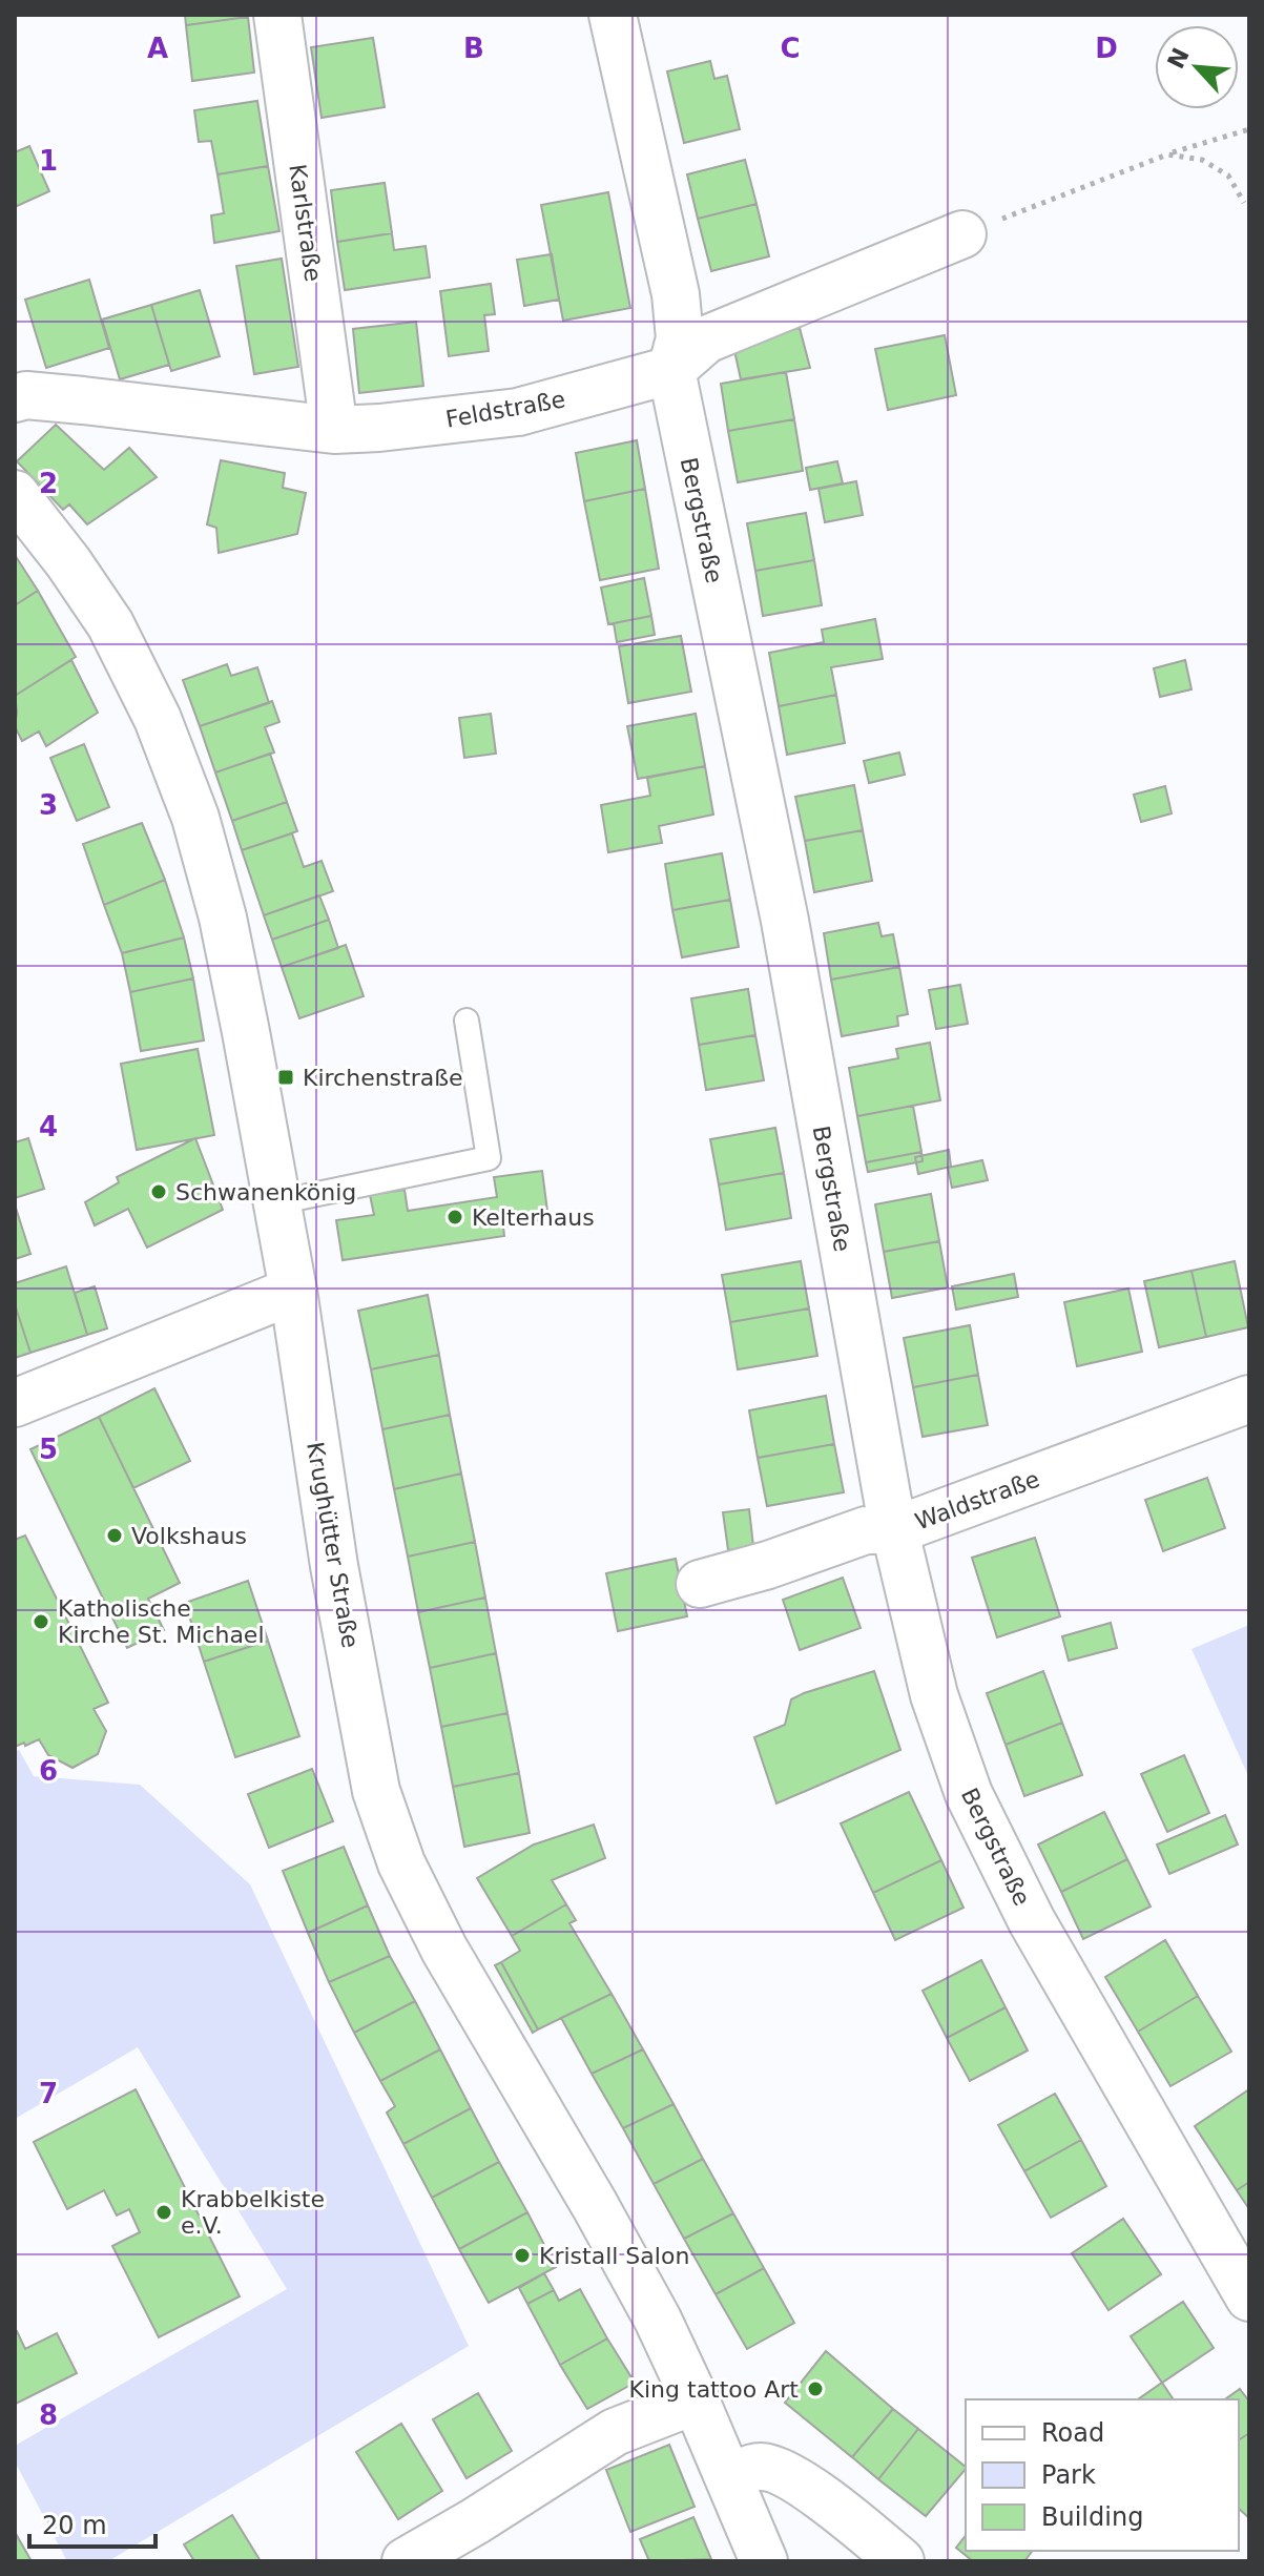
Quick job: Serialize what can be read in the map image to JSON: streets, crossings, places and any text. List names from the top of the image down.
{
  "streets": {
    "street": [
      "Karlstraße",
      "Feldstraße",
      "Bergstraße",
      "Waldstraße",
      "Krughütter Straße"
    ]
  },
  "crossings": [
    ["Karlstraße", "Feldstraße"],
    ["Feldstraße", "Bergstraße"],
    ["Bergstraße", "Waldstraße"]
  ],
  "places": {
    "transit": ["Kirchenstraße"],
    "other": [
      "Schwanenkönig",
      "Kelterhaus",
      "Volkshaus",
      "Katholische Kirche St. Michael",
      "Krabbelkiste e.V.",
      "Kristall Salon",
      "King tattoo Art"
    ]
  },
  "legend": ["Road", "Park", "Building"],
  "scale_bar": "20 m",
  "north": "top left",
  "grid": {
    "columns": [
      "A",
      "B",
      "C",
      "D"
    ],
    "rows": [
      "1",
      "2",
      "3",
      "4",
      "5",
      "6",
      "7",
      "8"
    ]
  }
}
